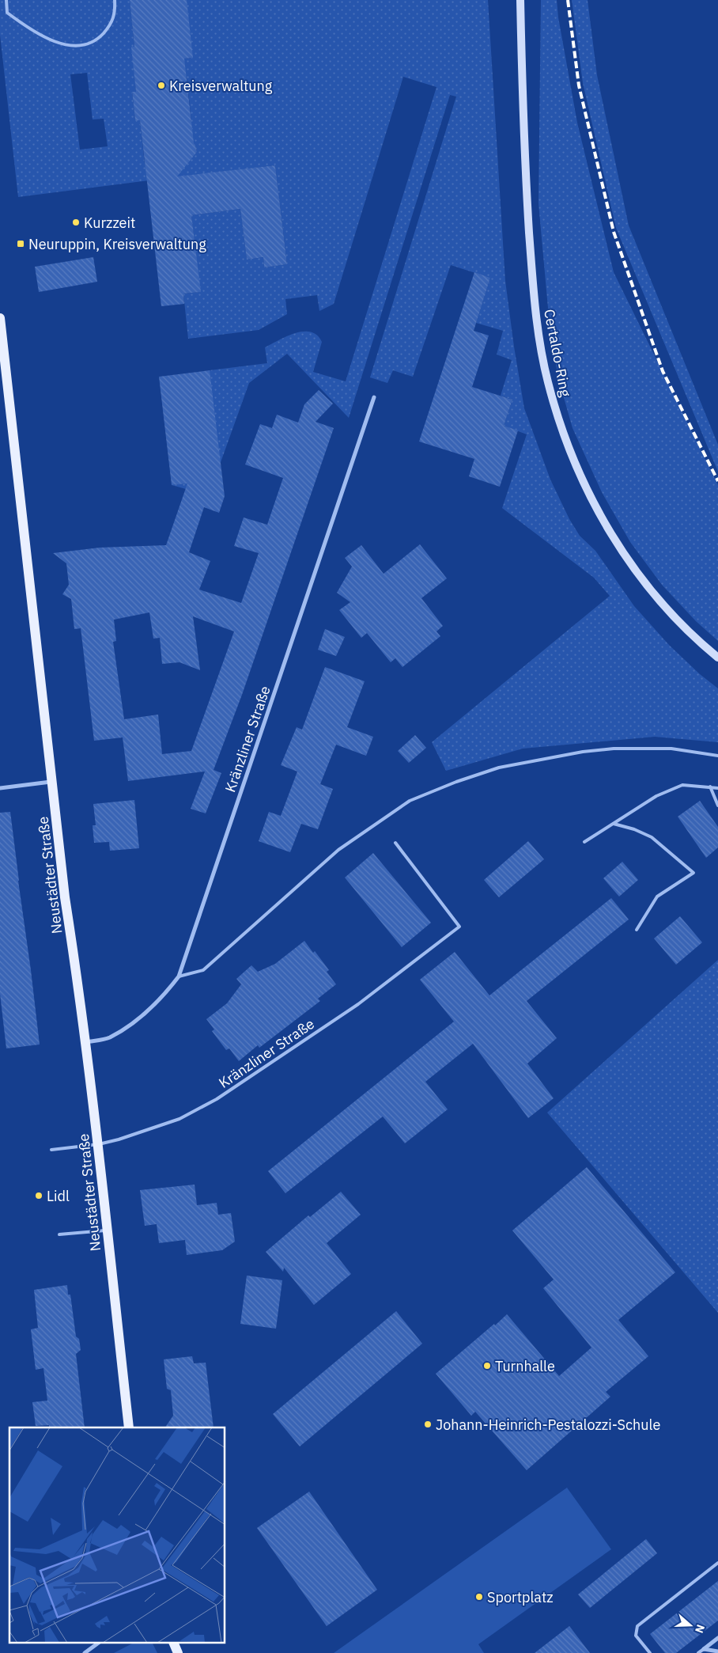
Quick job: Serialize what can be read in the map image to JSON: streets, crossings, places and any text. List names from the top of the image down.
{
  "streets": {
    "main road": ["Certaldo-Ring", "Neustädter Straße"],
    "street": ["Kränzliner Straße"]
  },
  "crossings": [
    ["Kränzliner Straße", "Neustädter Straße"]
  ],
  "places": {
    "other": [
      "Kreisverwaltung",
      "Kurzzeit",
      "Lidl",
      "Turnhalle",
      "Johann-Heinrich-Pestalozzi-Schule",
      "Sportplatz"
    ],
    "transit": ["Neuruppin, Kreisverwaltung"]
  },
  "north": "right"
}
